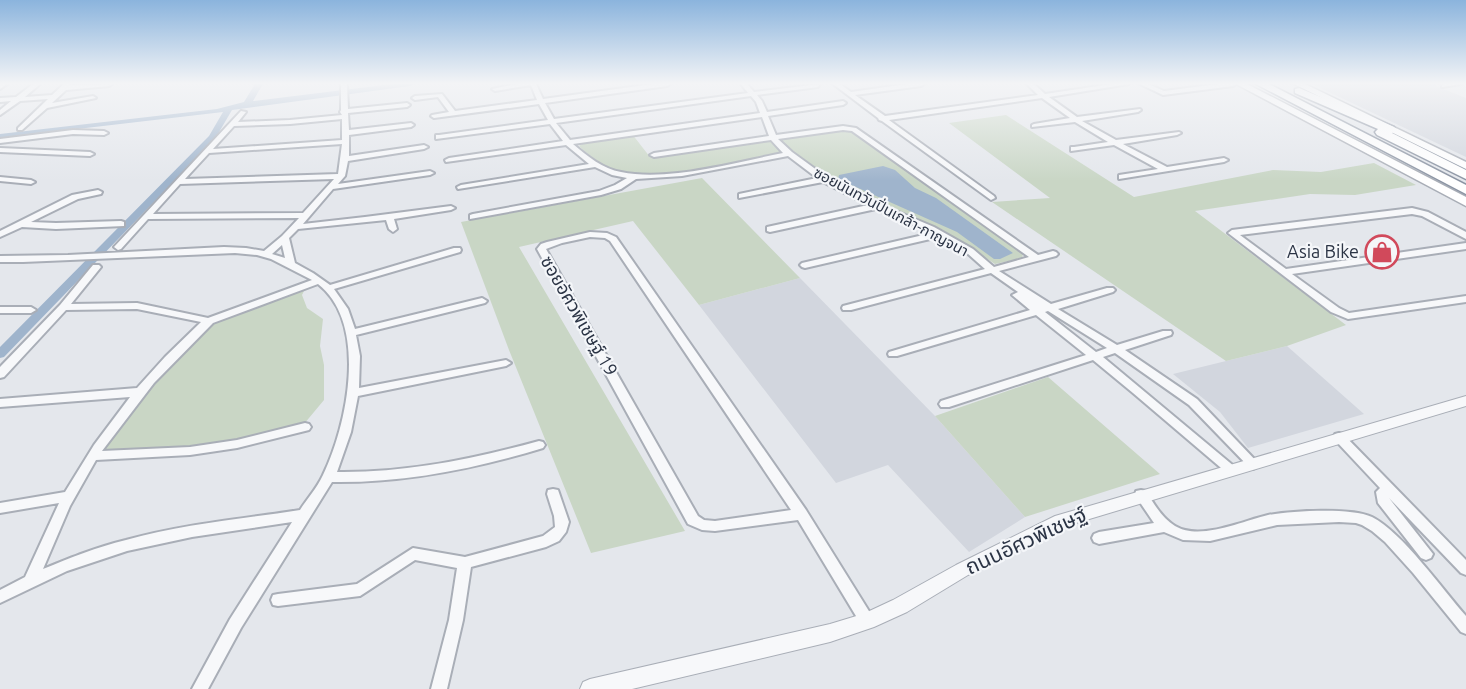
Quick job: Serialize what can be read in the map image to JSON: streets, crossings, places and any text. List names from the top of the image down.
{
  "streets": {
    "street": ["ซอยนันทวันปิ่นเกล้า-กาญจนา", "ซอยอัศวพิเชษฐ์ 19", "ถนนอัศวพิเชษฐ์"]
  },
  "crossings": [
    ["ซอยนันทวันปิ่นเกล้า-กาญจนา", "ถนนอัศวพิเชษฐ์"],
    ["ซอยอัศวพิเชษฐ์ 19", "ถนนอัศวพิเชษฐ์"]
  ],
  "places": {
    "shop": ["Asia Bike"]
  }
}
